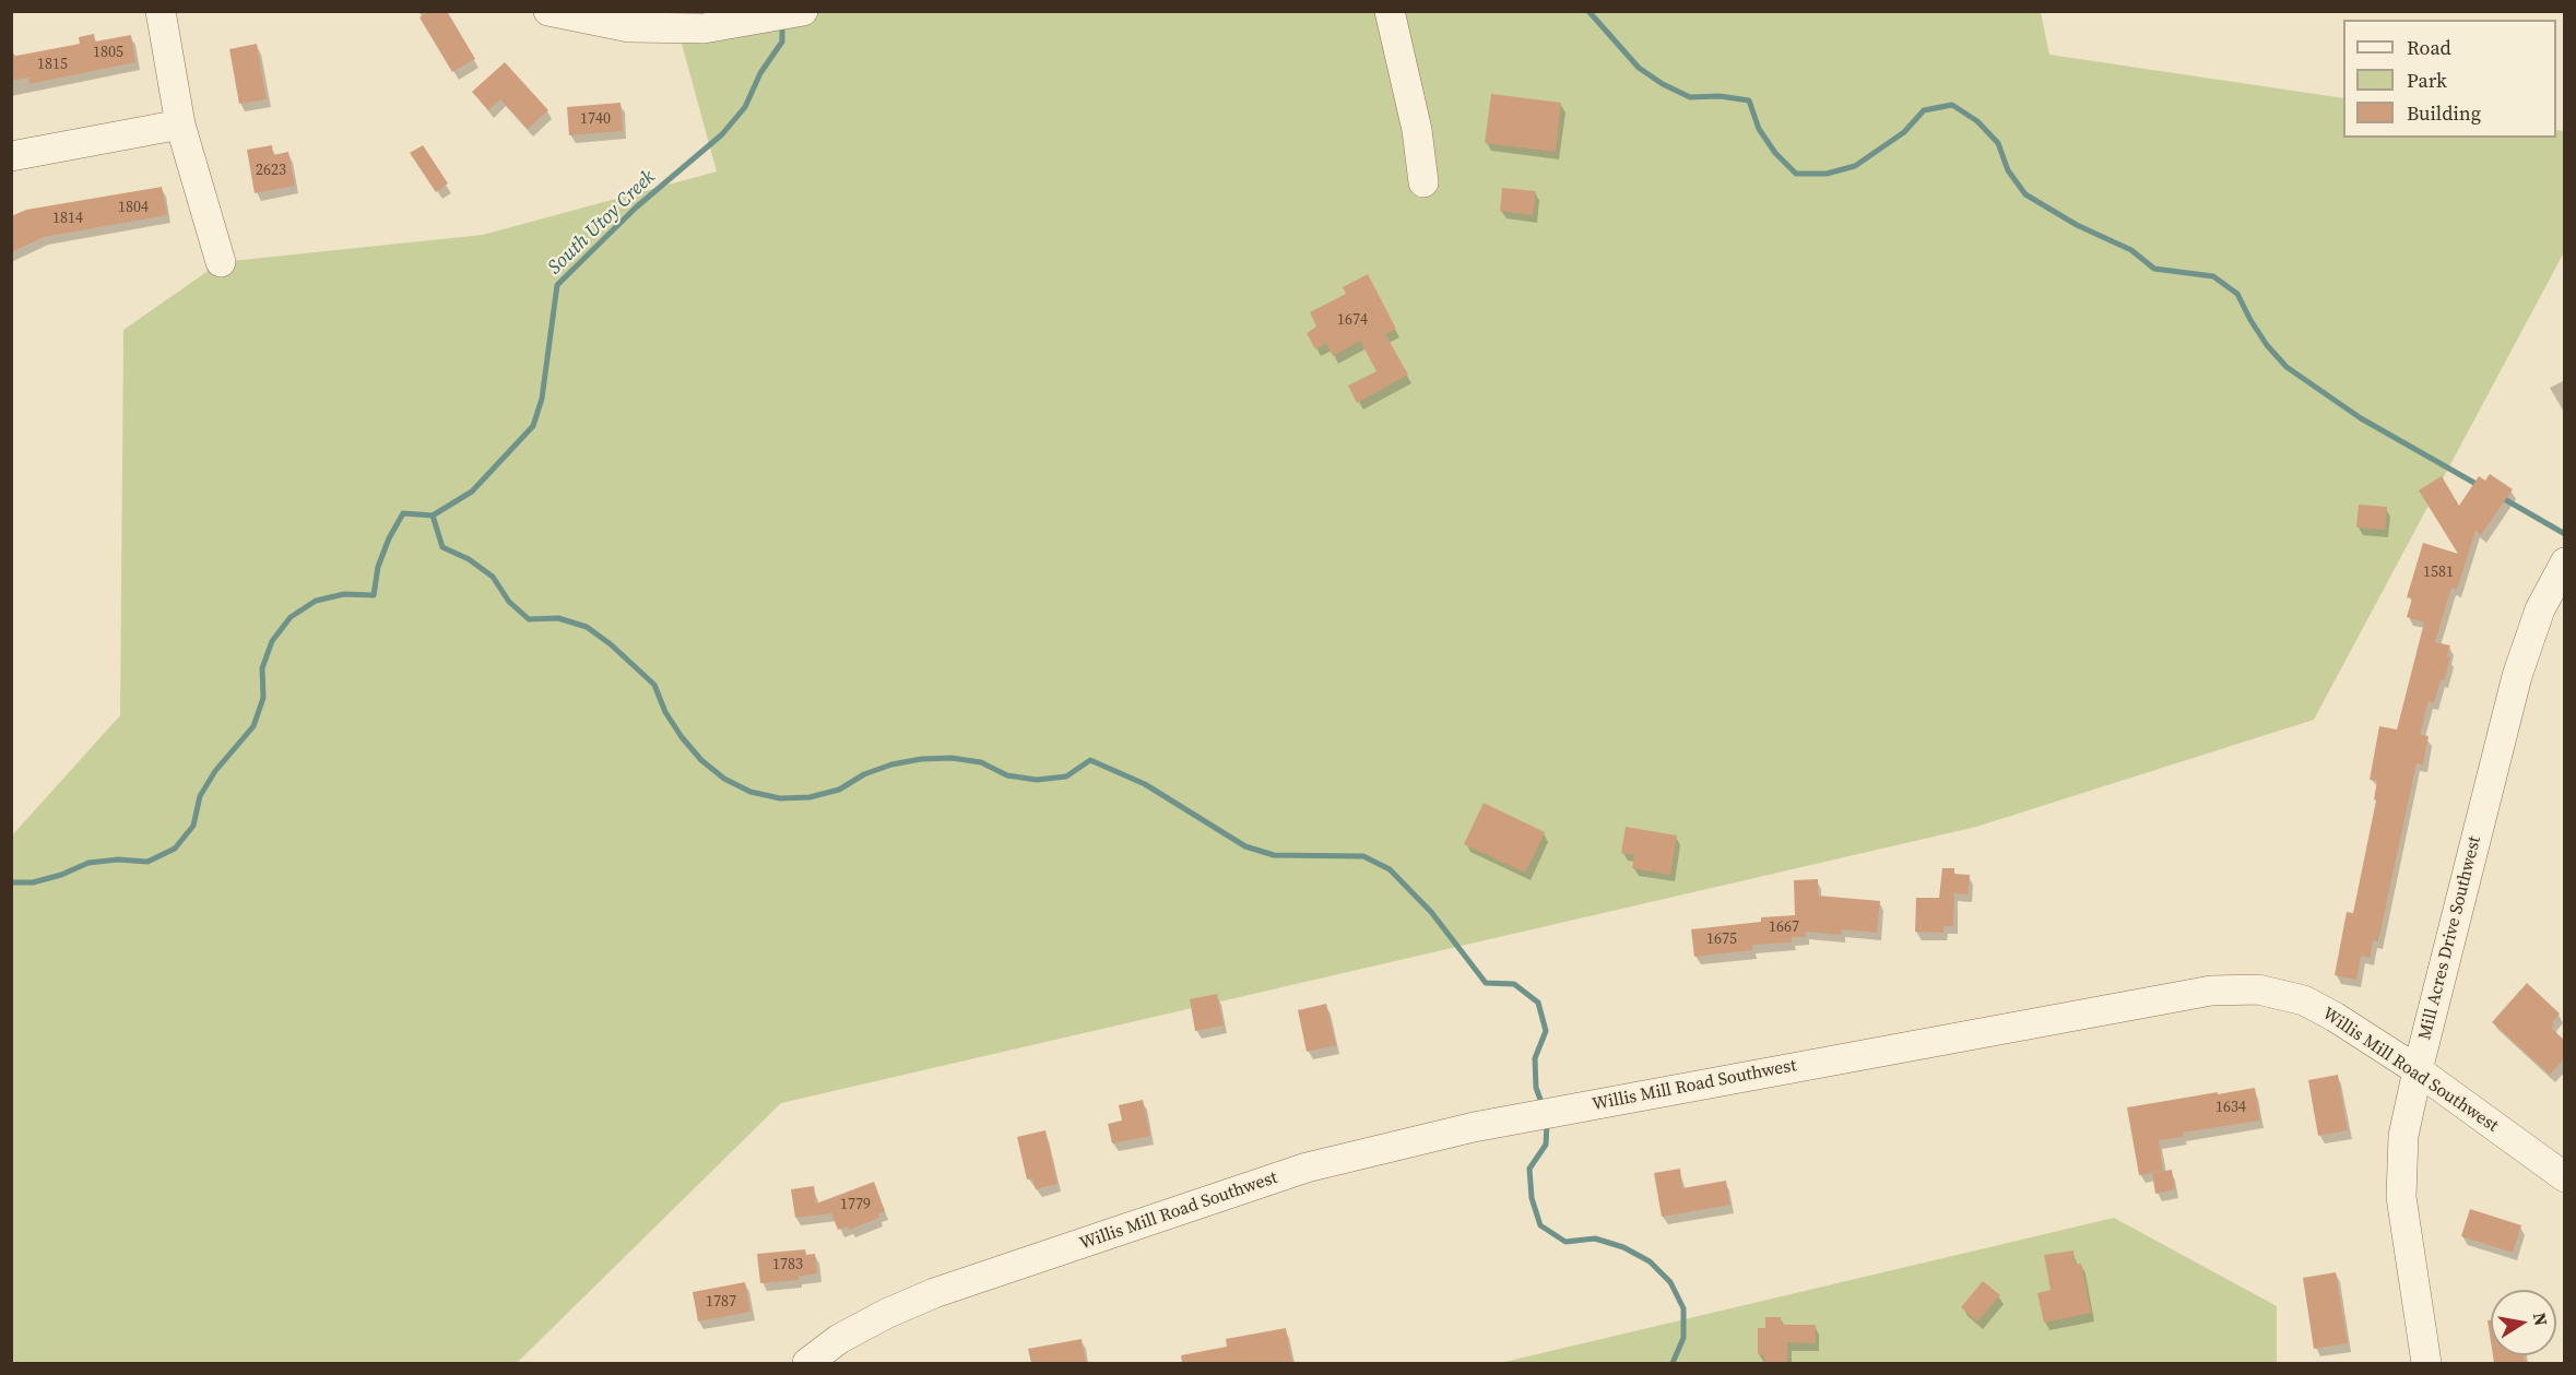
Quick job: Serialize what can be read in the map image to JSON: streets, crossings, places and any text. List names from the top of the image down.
{
  "streets": {
    "street": ["Mill Acres Drive Southwest", "Willis Mill Road Southwest"]
  },
  "crossings": [
    ["Mill Acres Drive Southwest", "Willis Mill Road Southwest"]
  ],
  "water": ["South Utoy Creek"],
  "house_numbers": [
    "1805",
    "1815",
    "1740",
    "2623",
    "1804",
    "1814",
    "1674",
    "1581",
    "1667",
    "1675",
    "1634",
    "1779",
    "1783",
    "1787"
  ],
  "legend": ["Road", "Park", "Building"],
  "north": "right"
}
